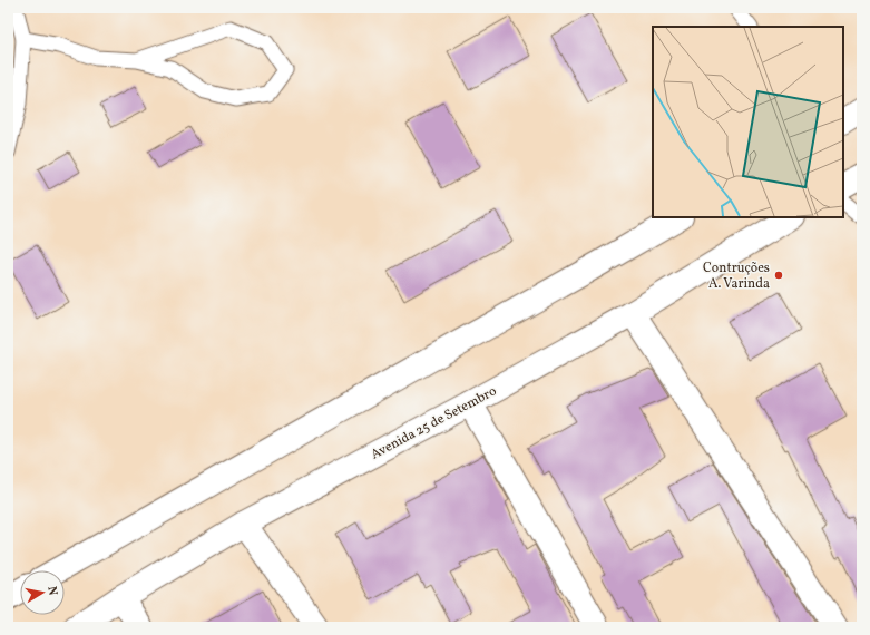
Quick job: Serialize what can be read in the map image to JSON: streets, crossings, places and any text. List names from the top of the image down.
{
  "streets": {
    "main road": ["Avenida 25 de Setembro"]
  },
  "places": ["Contruções A. Varinda"],
  "north": "right"
}
